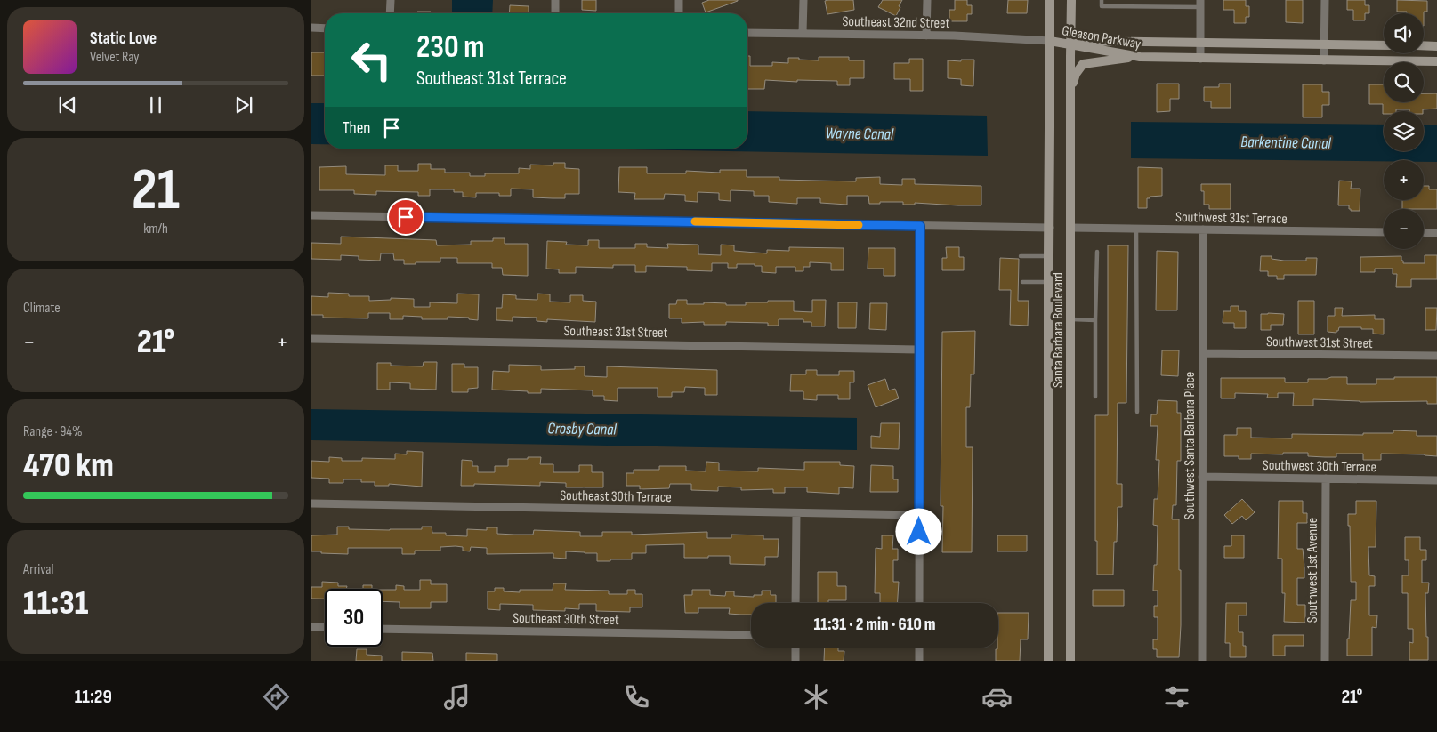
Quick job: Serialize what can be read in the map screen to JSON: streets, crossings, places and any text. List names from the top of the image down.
{
  "streets": {
    "main road": ["Gleason Parkway", "Santa Barbara Boulevard"],
    "street": [
      "Southeast 32nd Street",
      "Southwest 31st Terrace",
      "Southeast 31st Street",
      "Southwest 31st Street",
      "Southwest Santa Barbara Place",
      "Southwest 30th Terrace",
      "Southeast 30th Terrace",
      "Southwest 1st Avenue",
      "Southeast 30th Street"
    ]
  },
  "crossings": [
    ["Southeast 32nd Street", "Gleason Parkway"],
    ["Southeast 32nd Street", "Santa Barbara Boulevard"],
    ["Gleason Parkway", "Santa Barbara Boulevard"],
    ["Southwest 31st Terrace", "Santa Barbara Boulevard"],
    ["Southwest 31st Terrace", "Southwest Santa Barbara Place"],
    ["Southwest 31st Street", "Southwest Santa Barbara Place"],
    ["Southwest Santa Barbara Place", "Southwest 30th Terrace"],
    ["Southwest 30th Terrace", "Southwest 1st Avenue"]
  ],
  "water": ["Wayne Canal", "Barkentine Canal", "Crosby Canal"],
  "page": {
    "map_buttons": ["+", "−"],
    "turn": ["230 m", "Southeast 31st Terrace"],
    "song": ["Static Love", "Velvet Ray"],
    "then": "Then",
    "tile": [
      ["21", "km/h"],
      "Climate",
      ["Range · 94%", "470 km"],
      ["Arrival", "11:31"]
    ],
    "heat": ["−", "21°", "+"],
    "limit": "30",
    "trip": "11:31 · 2 min · 610 m",
    "tabs": ["11:29", "21°"]
  }
}
